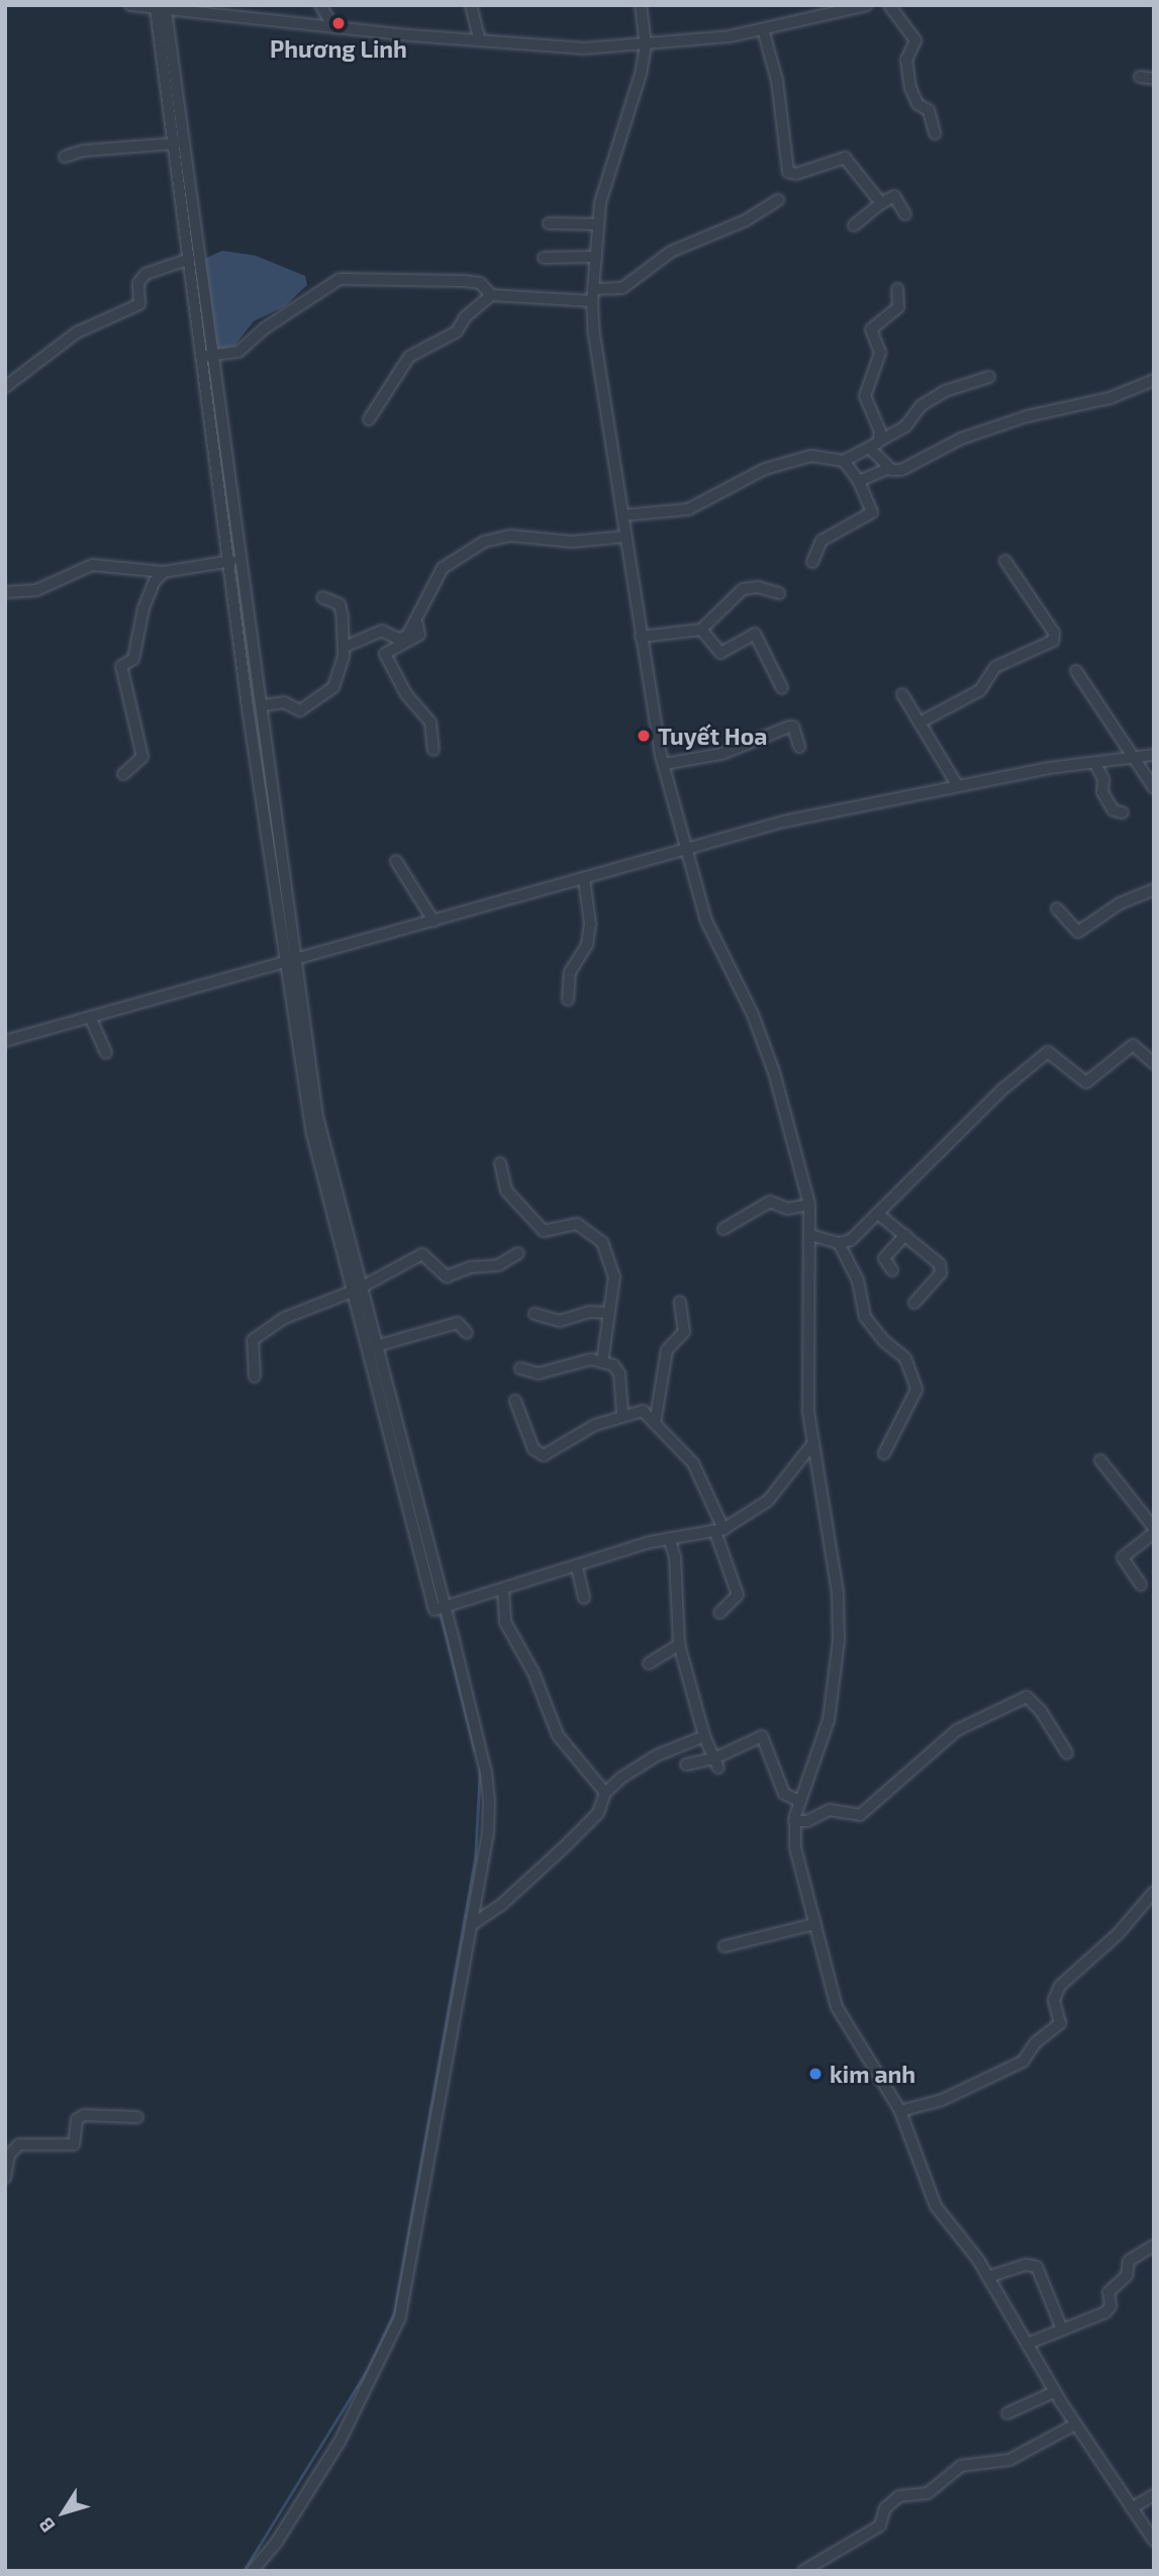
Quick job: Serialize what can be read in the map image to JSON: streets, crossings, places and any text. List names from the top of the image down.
{
  "places": ["Phương Linh", "Tuyết Hoa", "kim anh"],
  "north": "bottom left"
}
